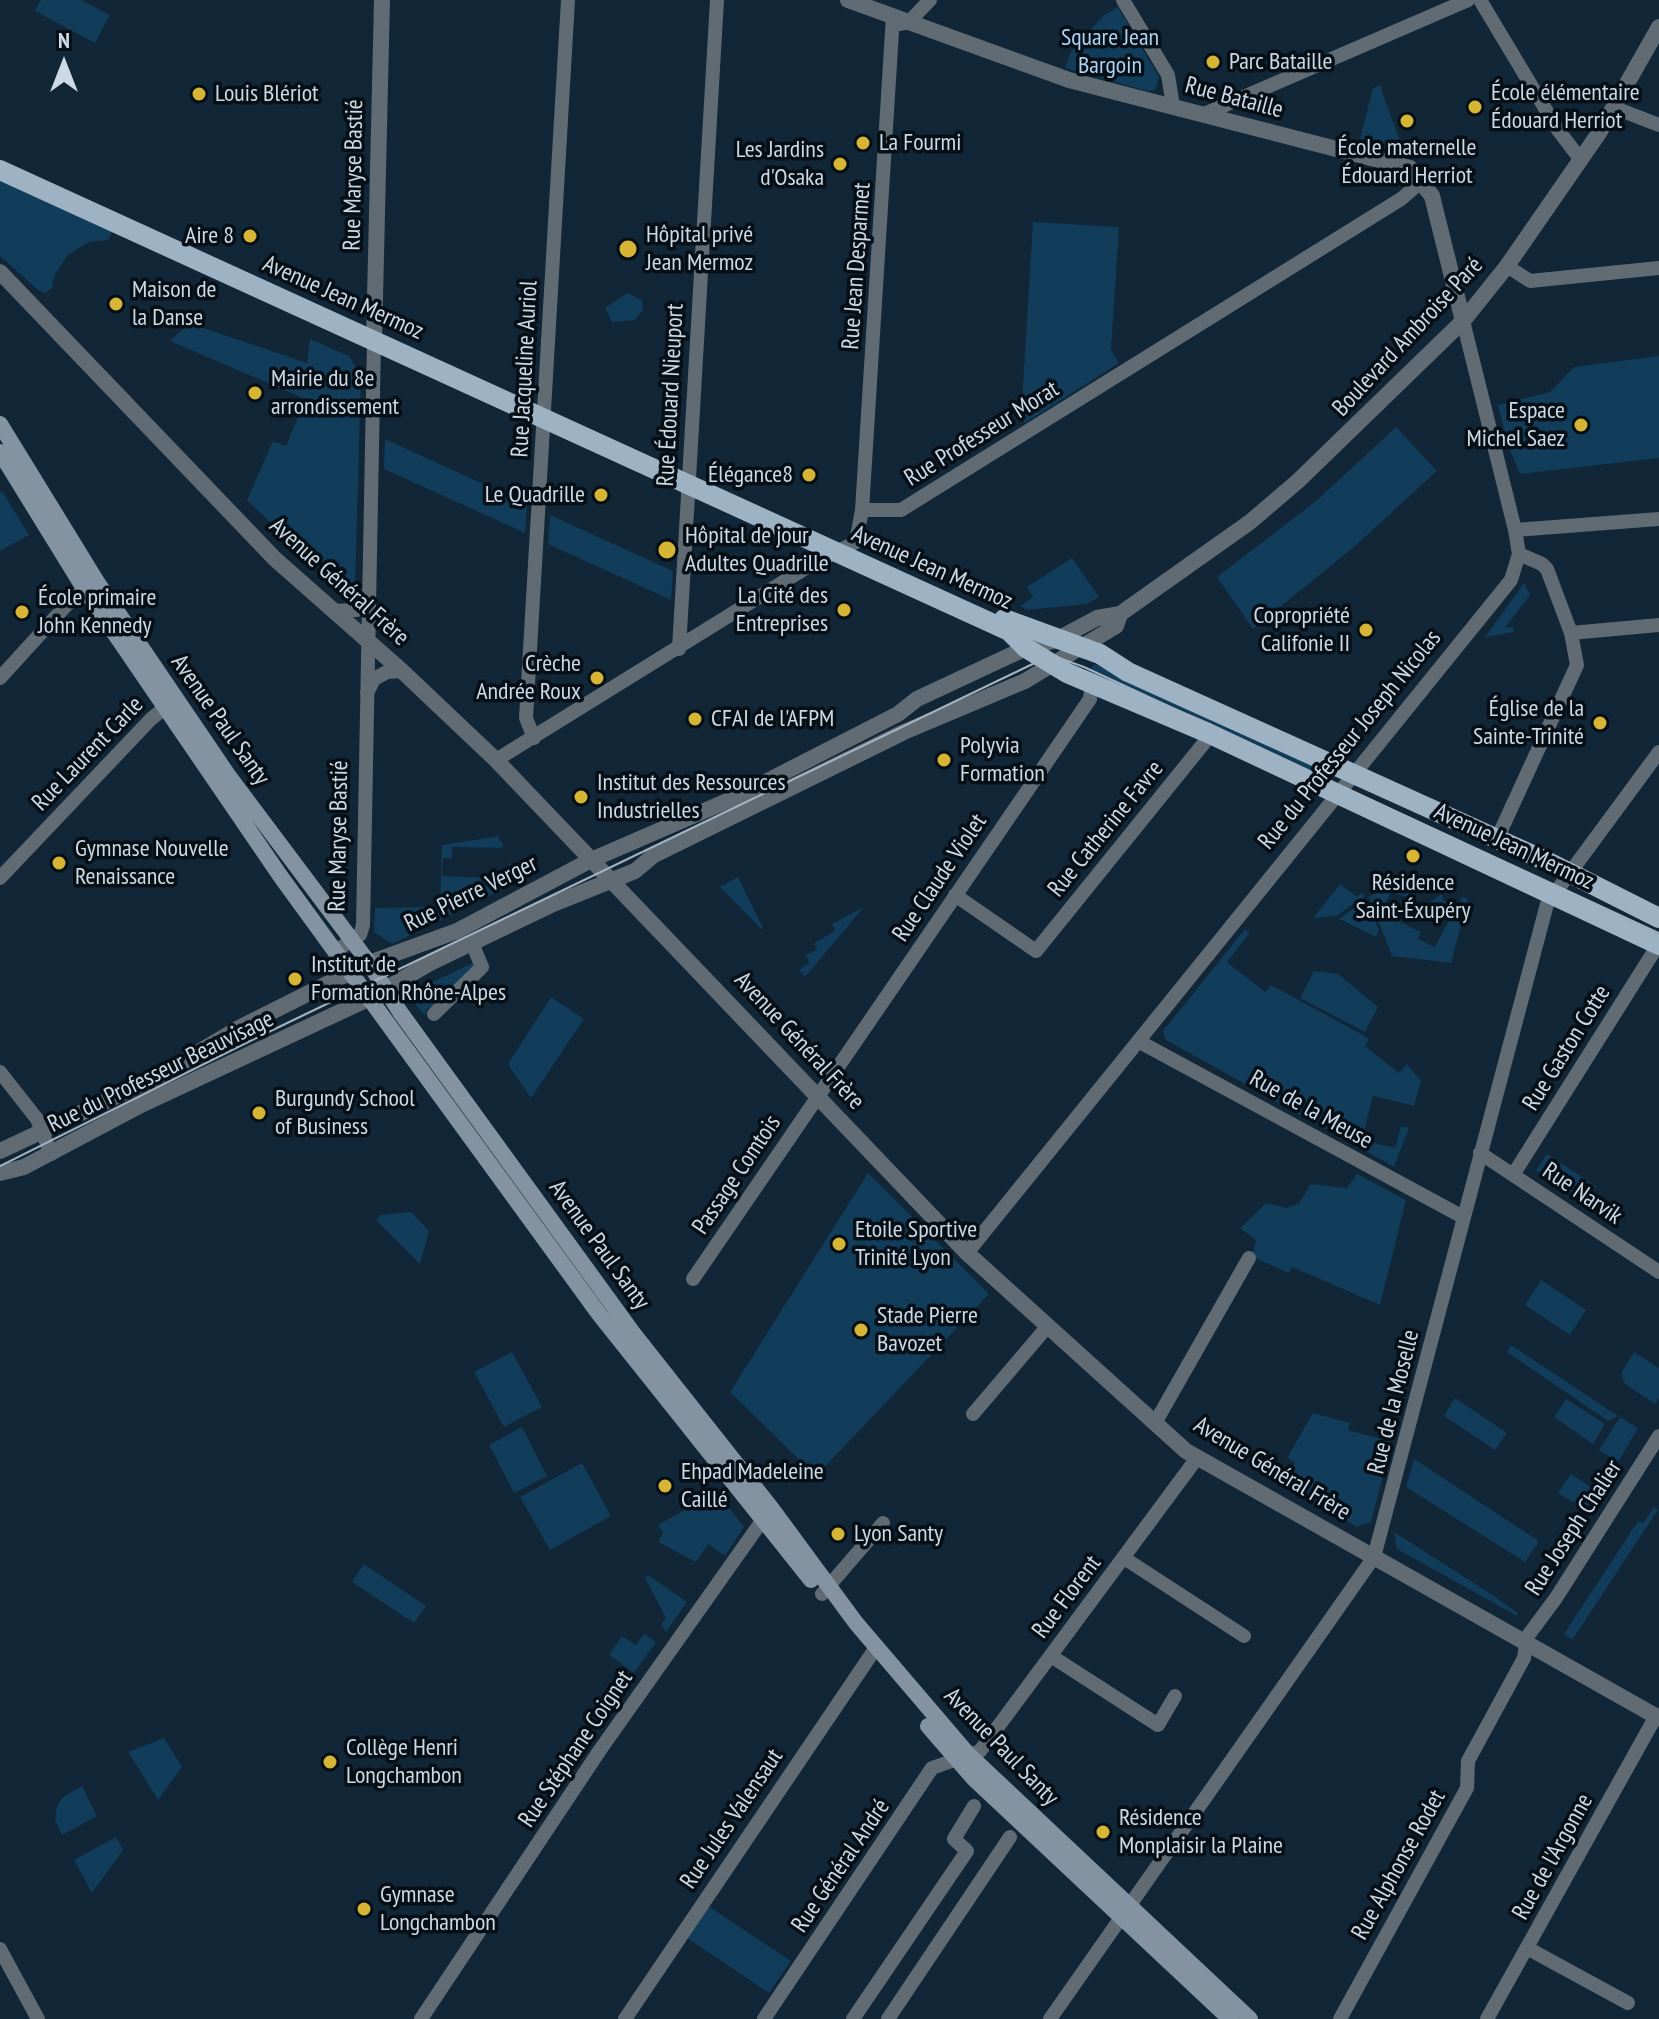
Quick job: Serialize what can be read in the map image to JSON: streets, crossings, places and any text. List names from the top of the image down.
{
  "streets": {
    "main road": ["Avenue Jean Mermoz", "Avenue Paul Santy"],
    "street": [
      "Rue Bataille",
      "Rue Maryse Bastié",
      "Rue Jean Desparmet",
      "Boulevard Ambroise Paré",
      "Rue Jacqueline Auriol",
      "Rue Édouard Nieuport",
      "Rue Professeur Morat",
      "Avenue Général Frère",
      "Rue du Professeur Joseph Nicolas",
      "Rue Laurent Carle",
      "Rue Catherine Favre",
      "Rue Claude Violet",
      "Rue Pierre Verger",
      "Rue Gaston Cotte",
      "Rue du Professeur Beauvisage",
      "Rue de la Meuse",
      "Passage Comtois",
      "Rue Narvik",
      "Rue de la Moselle",
      "Rue Joseph Chalier",
      "Rue Florent",
      "Rue Stéphane Coignet",
      "Rue Jules Valensaut",
      "Rue de l'Argonne",
      "Rue Alphonse Rodet",
      "Rue Général André"
    ]
  },
  "crossings": [
    ["Rue Bataille", "Rue Jean Desparmet"],
    ["Rue Bataille", "Rue Professeur Morat"],
    ["Rue Maryse Bastié", "Avenue Jean Mermoz"],
    ["Rue Maryse Bastié", "Avenue Général Frère"],
    ["Rue Maryse Bastié", "Avenue Paul Santy"],
    ["Rue Jean Desparmet", "Rue Professeur Morat"],
    ["Avenue Jean Mermoz", "Boulevard Ambroise Paré"],
    ["Avenue Jean Mermoz", "Rue Jacqueline Auriol"],
    ["Avenue Jean Mermoz", "Rue Édouard Nieuport"],
    ["Avenue Jean Mermoz", "Rue du Professeur Joseph Nicolas"],
    ["Avenue Jean Mermoz", "Rue Catherine Favre"],
    ["Avenue Jean Mermoz", "Rue Claude Violet"],
    ["Avenue Jean Mermoz", "Rue Pierre Verger"],
    ["Avenue Jean Mermoz", "Rue Gaston Cotte"],
    ["Avenue Jean Mermoz", "Rue de la Moselle"],
    ["Boulevard Ambroise Paré", "Rue Pierre Verger"],
    ["Avenue Général Frère", "Rue du Professeur Joseph Nicolas"],
    ["Avenue Général Frère", "Rue Claude Violet"],
    ["Avenue Général Frère", "Rue Pierre Verger"],
    ["Avenue Général Frère", "Passage Comtois"],
    ["Avenue Général Frère", "Rue de la Moselle"],
    ["Avenue Général Frère", "Rue Joseph Chalier"],
    ["Avenue Général Frère", "Rue Florent"],
    ["Avenue Général Frère", "Rue de l'Argonne"],
    ["Avenue Général Frère", "Rue Alphonse Rodet"],
    ["Avenue Paul Santy", "Rue Laurent Carle"],
    ["Avenue Paul Santy", "Rue Pierre Verger"],
    ["Avenue Paul Santy", "Rue du Professeur Beauvisage"],
    ["Avenue Paul Santy", "Rue de la Moselle"],
    ["Avenue Paul Santy", "Rue Florent"],
    ["Avenue Paul Santy", "Rue Stéphane Coignet"],
    ["Avenue Paul Santy", "Rue Jules Valensaut"],
    ["Avenue Paul Santy", "Rue Général André"],
    ["Rue du Professeur Joseph Nicolas", "Rue de la Meuse"],
    ["Rue Catherine Favre", "Rue Claude Violet"],
    ["Rue Claude Violet", "Passage Comtois"],
    ["Rue Pierre Verger", "Rue du Professeur Beauvisage"],
    ["Rue Gaston Cotte", "Rue Narvik"],
    ["Rue de la Meuse", "Rue de la Moselle"],
    ["Rue Narvik", "Rue de la Moselle"],
    ["Rue Joseph Chalier", "Rue Alphonse Rodet"],
    ["Rue Florent", "Rue Général André"]
  ],
  "parks": ["Square Jean Bargoin"],
  "places": [
    "Parc Bataille",
    "Louis Blériot",
    "École élémentaire Édouard Herriot",
    "École maternelle Édouard Herriot",
    "La Fourmi",
    "Les Jardins d'Osaka",
    "Aire 8",
    "Hôpital privé Jean Mermoz",
    "Maison de la Danse",
    "Mairie du 8e arrondissement",
    "Espace Michel Saez",
    "Élégance8",
    "Le Quadrille",
    "Hôpital de jour Adultes Quadrille",
    "La Cité des Entreprises",
    "École primaire John Kennedy",
    "Copropriété Califonie II",
    "Crèche Andrée Roux",
    "CFAI de l'AFPM",
    "Église de la Sainte-Trinité",
    "Polyvia Formation",
    "Institut des Ressources Industrielles",
    "Résidence Saint-Éxupéry",
    "Gymnase Nouvelle Renaissance",
    "Institut de Formation Rhône-Alpes",
    "Burgundy School of Business",
    "Etoile Sportive Trinité Lyon",
    "Stade Pierre Bavozet",
    "Ehpad Madeleine Caillé",
    "Lyon Santy",
    "Collège Henri Longchambon",
    "Résidence Monplaisir la Plaine",
    "Gymnase Longchambon"
  ],
  "north": "top"
}
